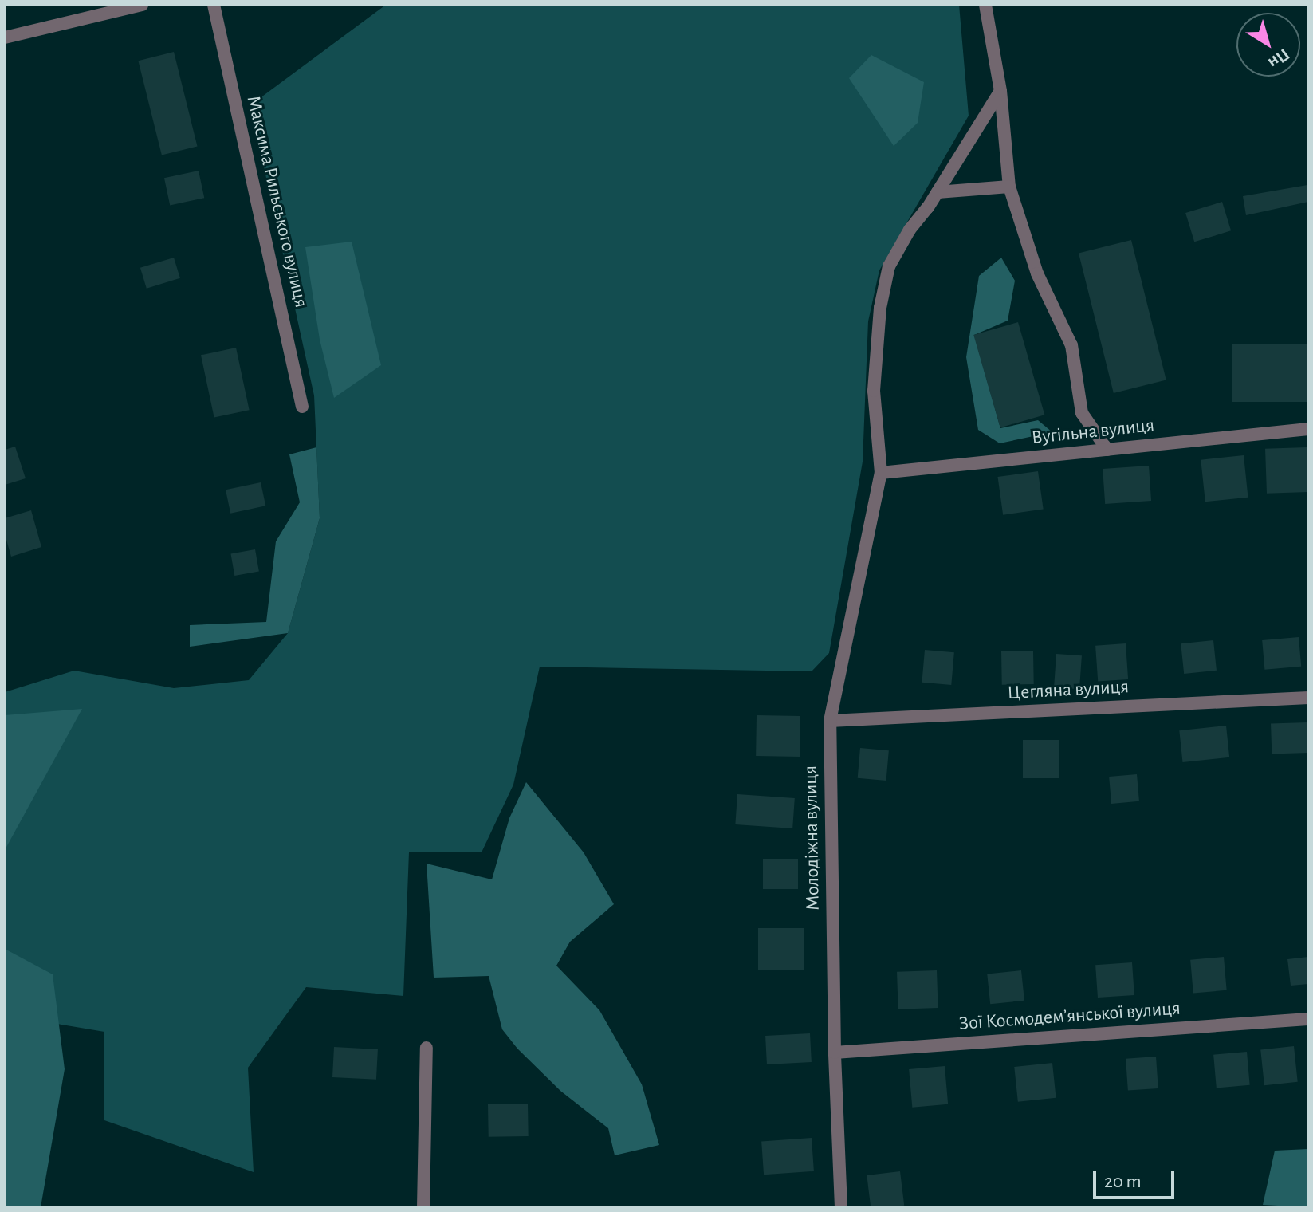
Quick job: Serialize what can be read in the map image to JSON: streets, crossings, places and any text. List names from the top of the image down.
{
  "streets": {
    "street": [
      "Максима Рильського вулиця",
      "Вугільна вулиця",
      "Цегляна вулиця",
      "Молодіжна вулиця",
      "Зої Космодем’янської вулиця"
    ]
  },
  "crossings": [
    ["Вугільна вулиця", "Молодіжна вулиця"],
    ["Цегляна вулиця", "Молодіжна вулиця"],
    ["Молодіжна вулиця", "Зої Космодем’янської вулиця"]
  ],
  "scale_bar": "20 m",
  "north": "bottom right"
}
